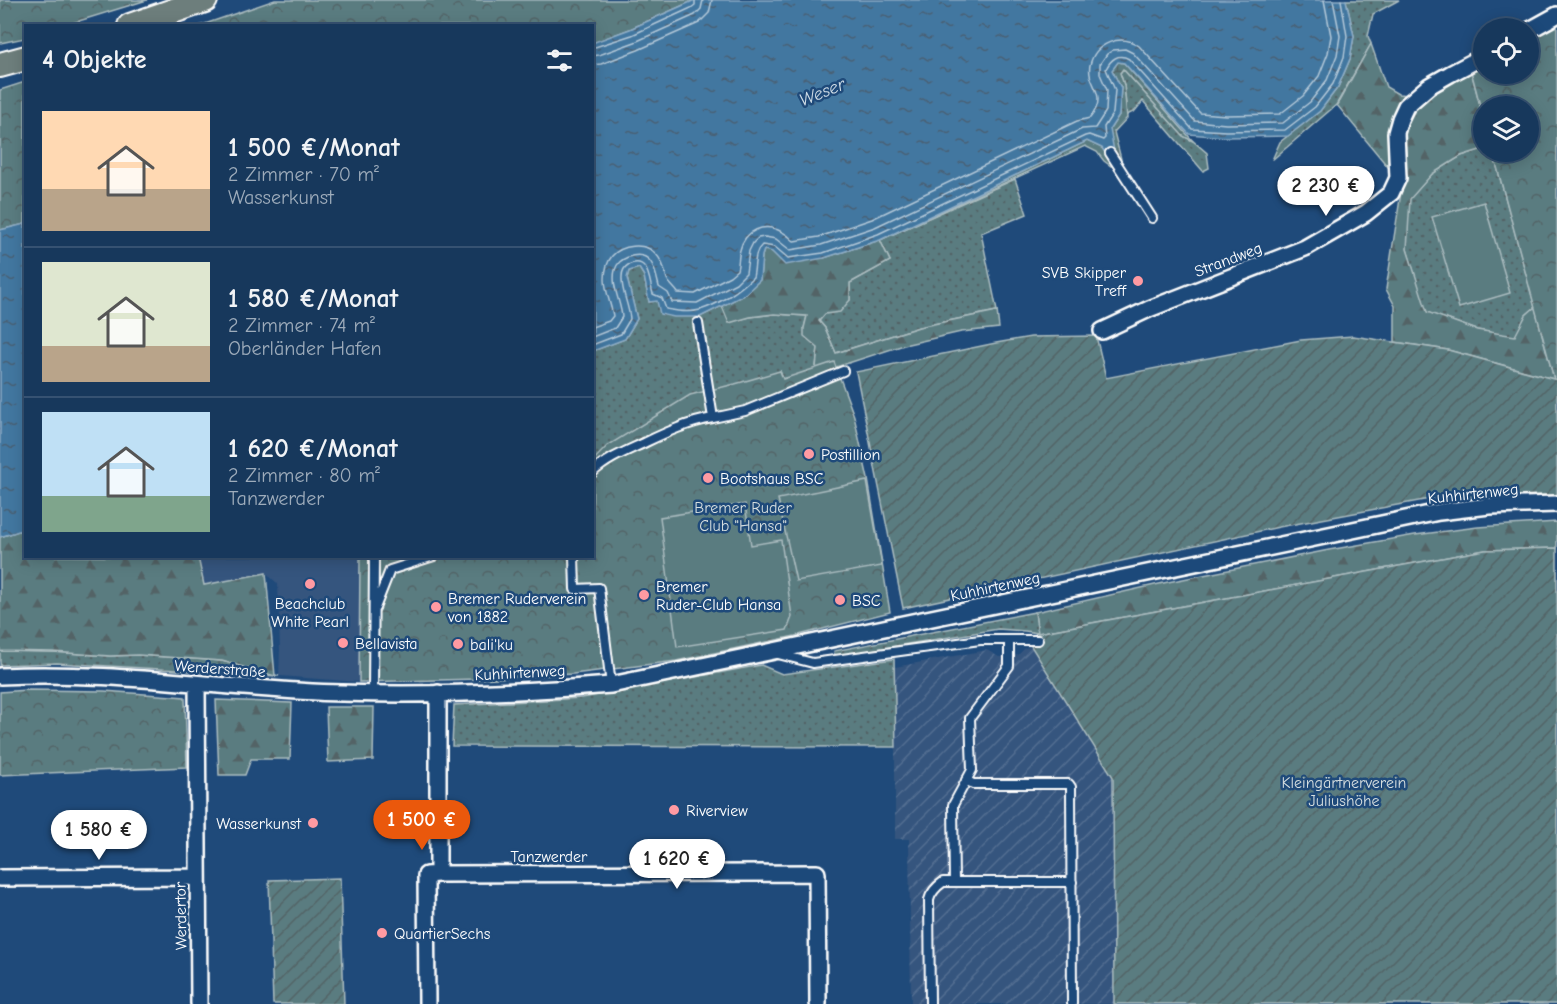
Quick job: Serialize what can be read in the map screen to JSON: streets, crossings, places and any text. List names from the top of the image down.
{
  "streets": {
    "street": [
      "Strandweg",
      "Kuhhirtenweg",
      "Werderstraße",
      "Tanzwerder",
      "Werdertor"
    ]
  },
  "crossings": [
    ["Kuhhirtenweg", "Werderstraße"],
    ["Werderstraße", "Werdertor"]
  ],
  "water": ["Weser"],
  "parks": ["Bremer Ruder Club \"Hansa\"", "Kleingärtnerverein Juliushöhe"],
  "places": [
    "SVB Skipper Treff",
    "Postillion",
    "Bootshaus BSC",
    "Beachclub White Pearl",
    "Bremer Ruder-Club Hansa",
    "BSC",
    "Bremer Ruderverein von 1882",
    "Bellavista",
    "bali'ku",
    "Riverview",
    "Wasserkunst",
    "QuartierSechs"
  ],
  "page": {
    "heading": "4 Objekte",
    "list": [
      {
        "name": "1 500 €/Monat",
        "note": "2 Zimmer · 70 m² · Wasserkunst"
      },
      {
        "name": "1 580 €/Monat",
        "note": "2 Zimmer · 74 m² · Oberländer Hafen"
      },
      {
        "name": "1 620 €/Monat",
        "note": "2 Zimmer · 80 m² · Tanzwerder"
      }
    ],
    "price": [
      "2 230 €",
      "1 500 €",
      "1 580 €",
      "1 620 €"
    ]
  }
}
